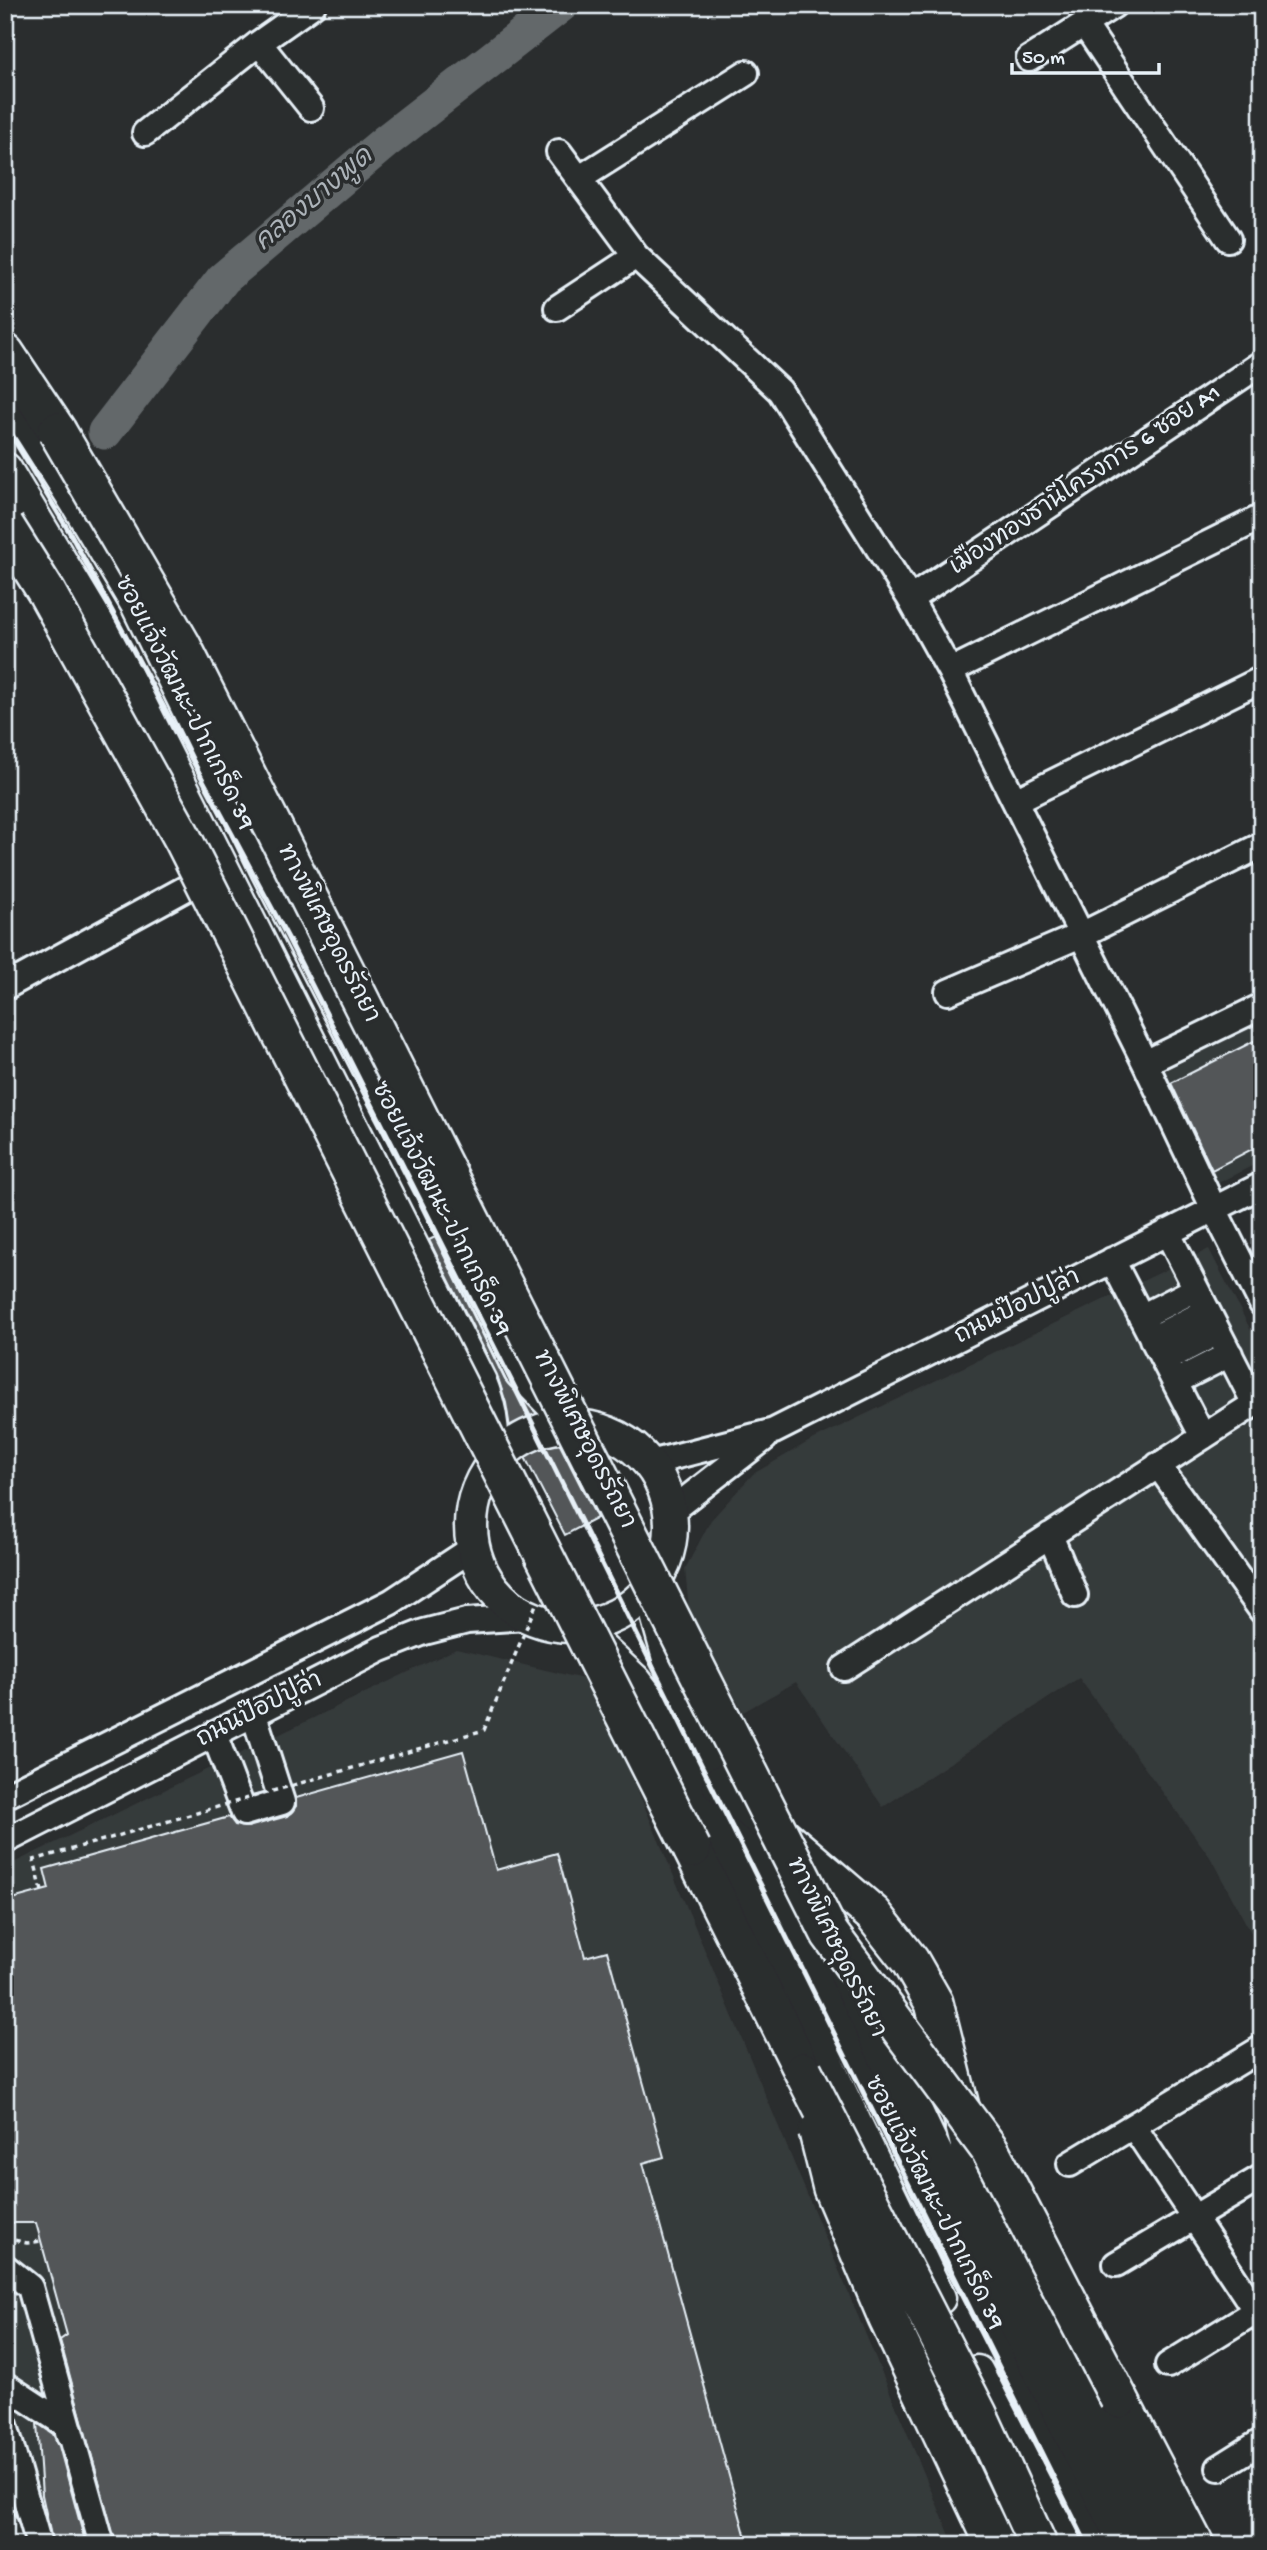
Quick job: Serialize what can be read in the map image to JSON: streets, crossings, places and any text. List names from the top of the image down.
{
  "streets": {
    "highway": ["ทางพิเศษอุดรรัถยา"],
    "main road": ["ซอยแจ้งวัฒนะ-ปากเกร็ด 39"],
    "street": ["เมืองทองธานีโครงการ 6 ซอย A1", "ถนนป๊อปปูล่า"]
  },
  "crossings": [
    ["ซอยแจ้งวัฒนะ-ปากเกร็ด 39", "ถนนป๊อปปูล่า"]
  ],
  "water": ["คลองบางพูด"],
  "scale_bar": "50 m"
}
